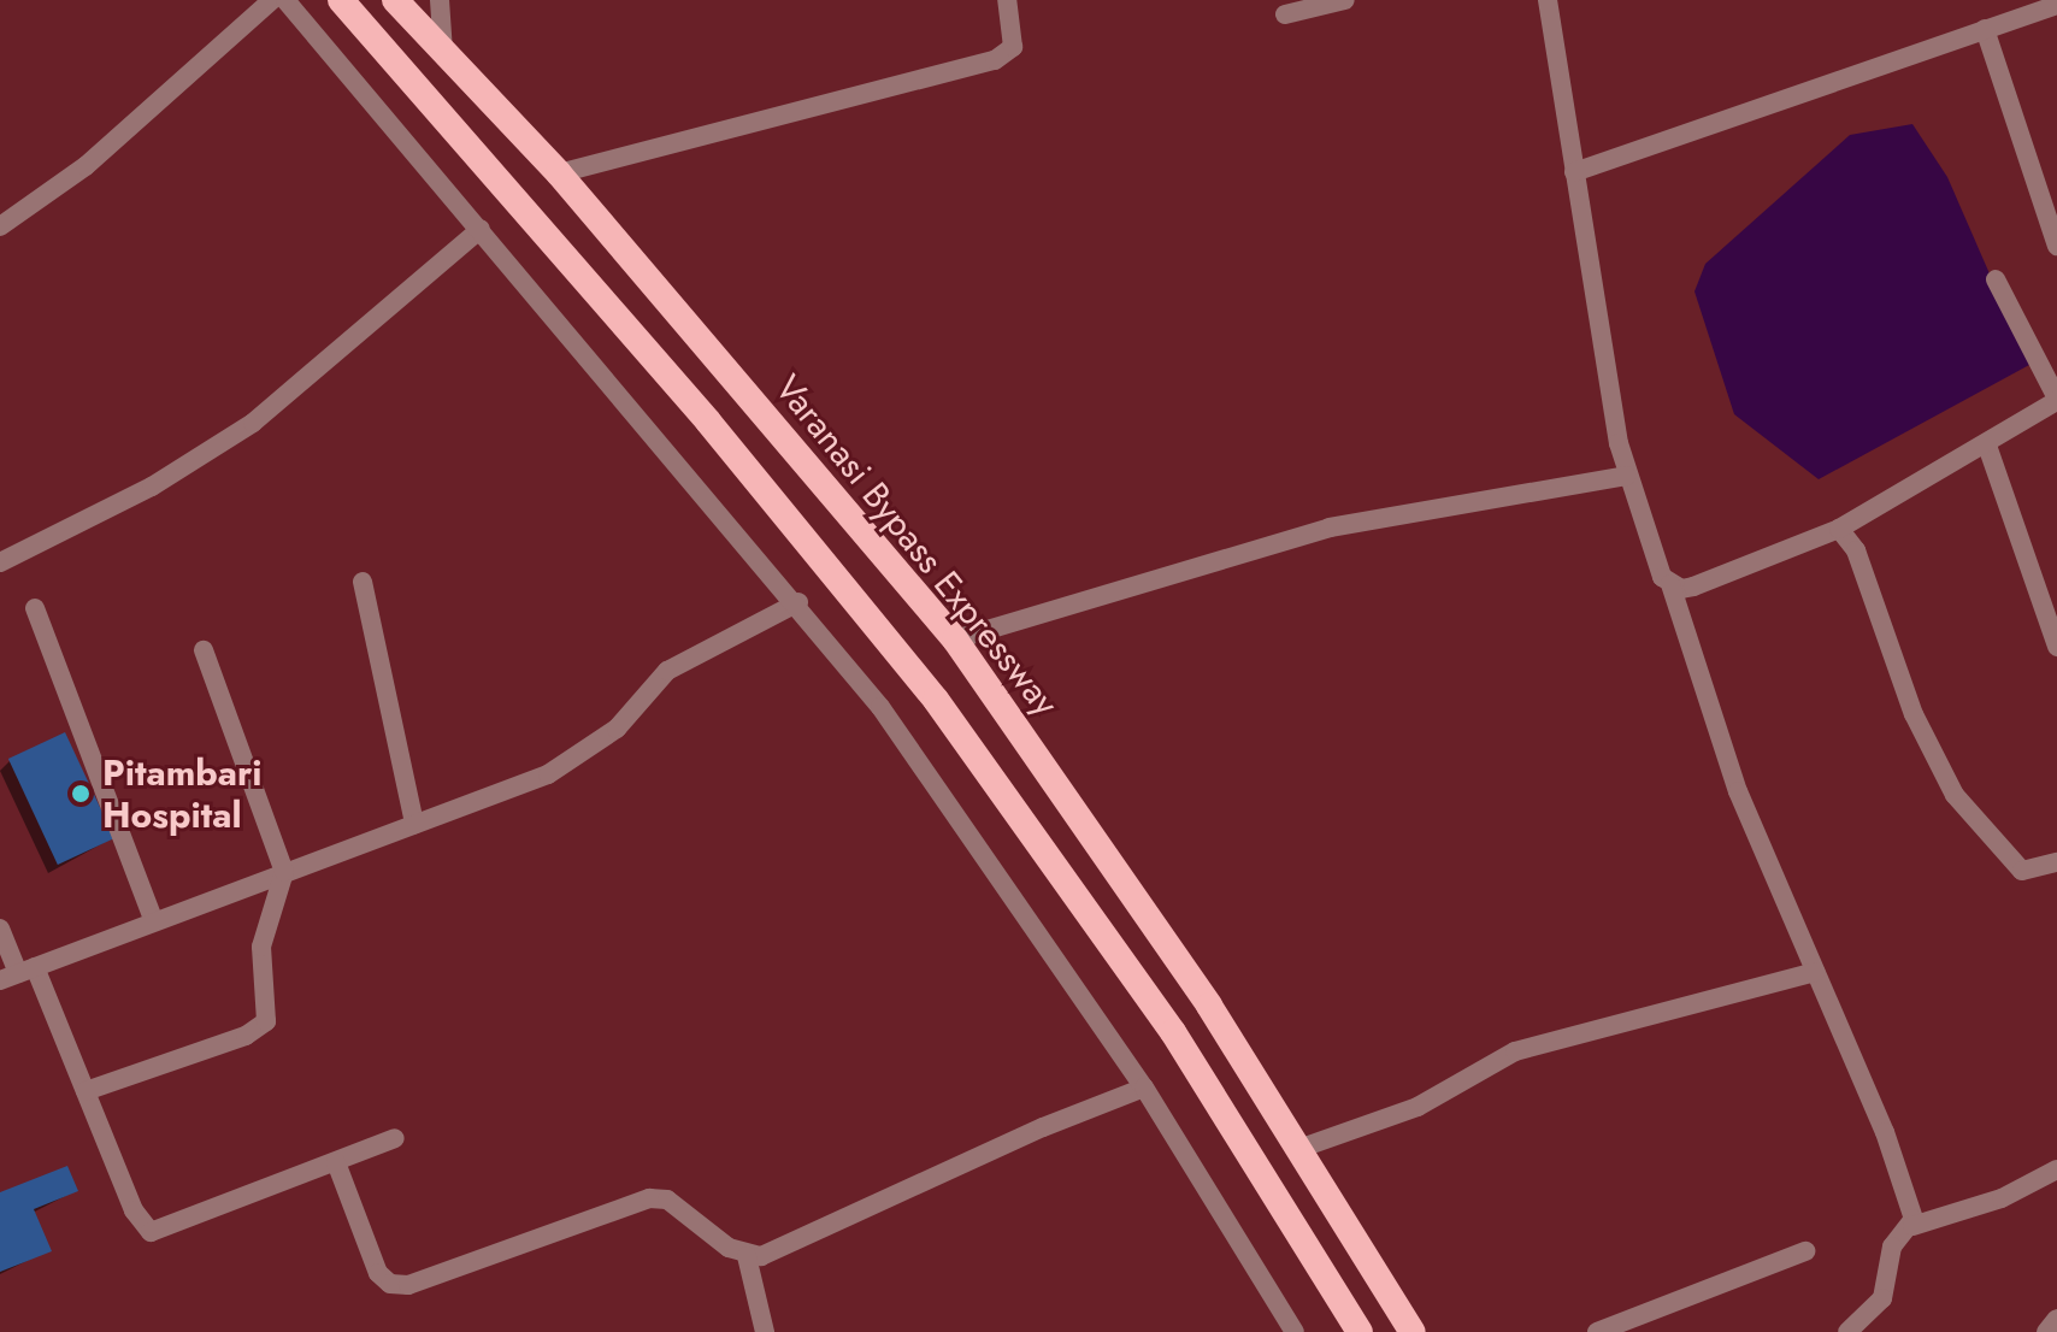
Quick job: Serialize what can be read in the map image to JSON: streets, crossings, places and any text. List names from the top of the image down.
{
  "streets": {
    "highway": ["Varanasi Bypass Expressway"]
  },
  "places": ["Pitambari Hospital"]
}
